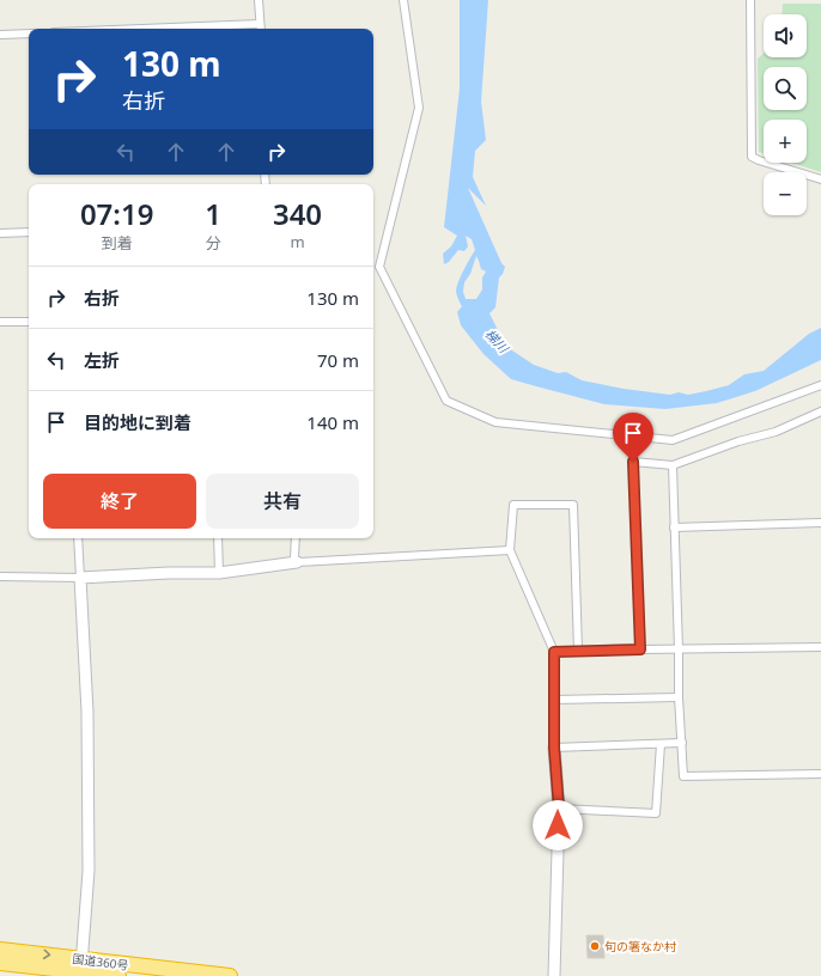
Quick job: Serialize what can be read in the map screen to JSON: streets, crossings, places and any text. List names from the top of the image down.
{
  "streets": {
    "highway": ["国道360号"]
  },
  "water": ["梯川"],
  "places": ["旬の箸なか村"],
  "page": {
    "map_buttons": ["+", "−"],
    "turn": ["130 m", "右折"],
    "eta": [
      "07:19",
      "到着",
      "1",
      "分",
      "340",
      "m"
    ],
    "list": [
      {
        "name": "右折",
        "value": "130 m"
      },
      {
        "name": "左折",
        "value": "70 m"
      },
      {
        "name": "目的地に到着",
        "value": "140 m"
      }
    ],
    "buttons": ["終了", "共有"]
  }
}
